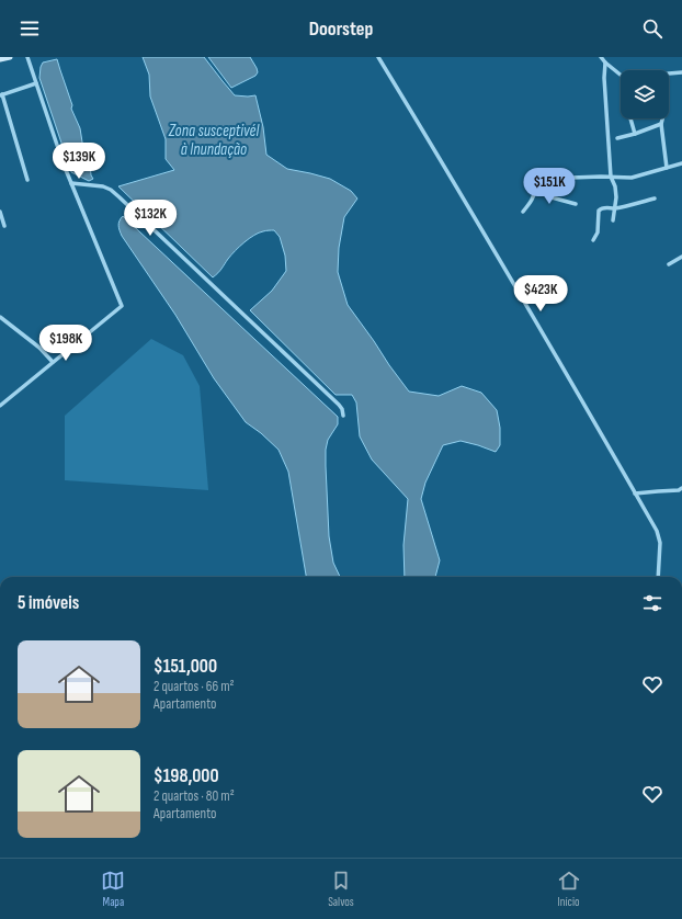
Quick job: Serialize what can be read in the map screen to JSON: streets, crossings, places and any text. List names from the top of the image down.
{
  "water": ["Zona susceptivél à Inundação"],
  "page": {
    "header": "Doorstep",
    "price": [
      "$139K",
      "$151K",
      "$132K",
      "$423K",
      "$198K"
    ],
    "heading": "5 imóveis",
    "list": [
      {
        "name": "$151,000",
        "note": "2 quartos · 66 m² · Apartamento"
      },
      {
        "name": "$198,000",
        "note": "2 quartos · 80 m² · Apartamento"
      }
    ],
    "tabs": ["Mapa", "Salvos", "Início"]
  }
}
